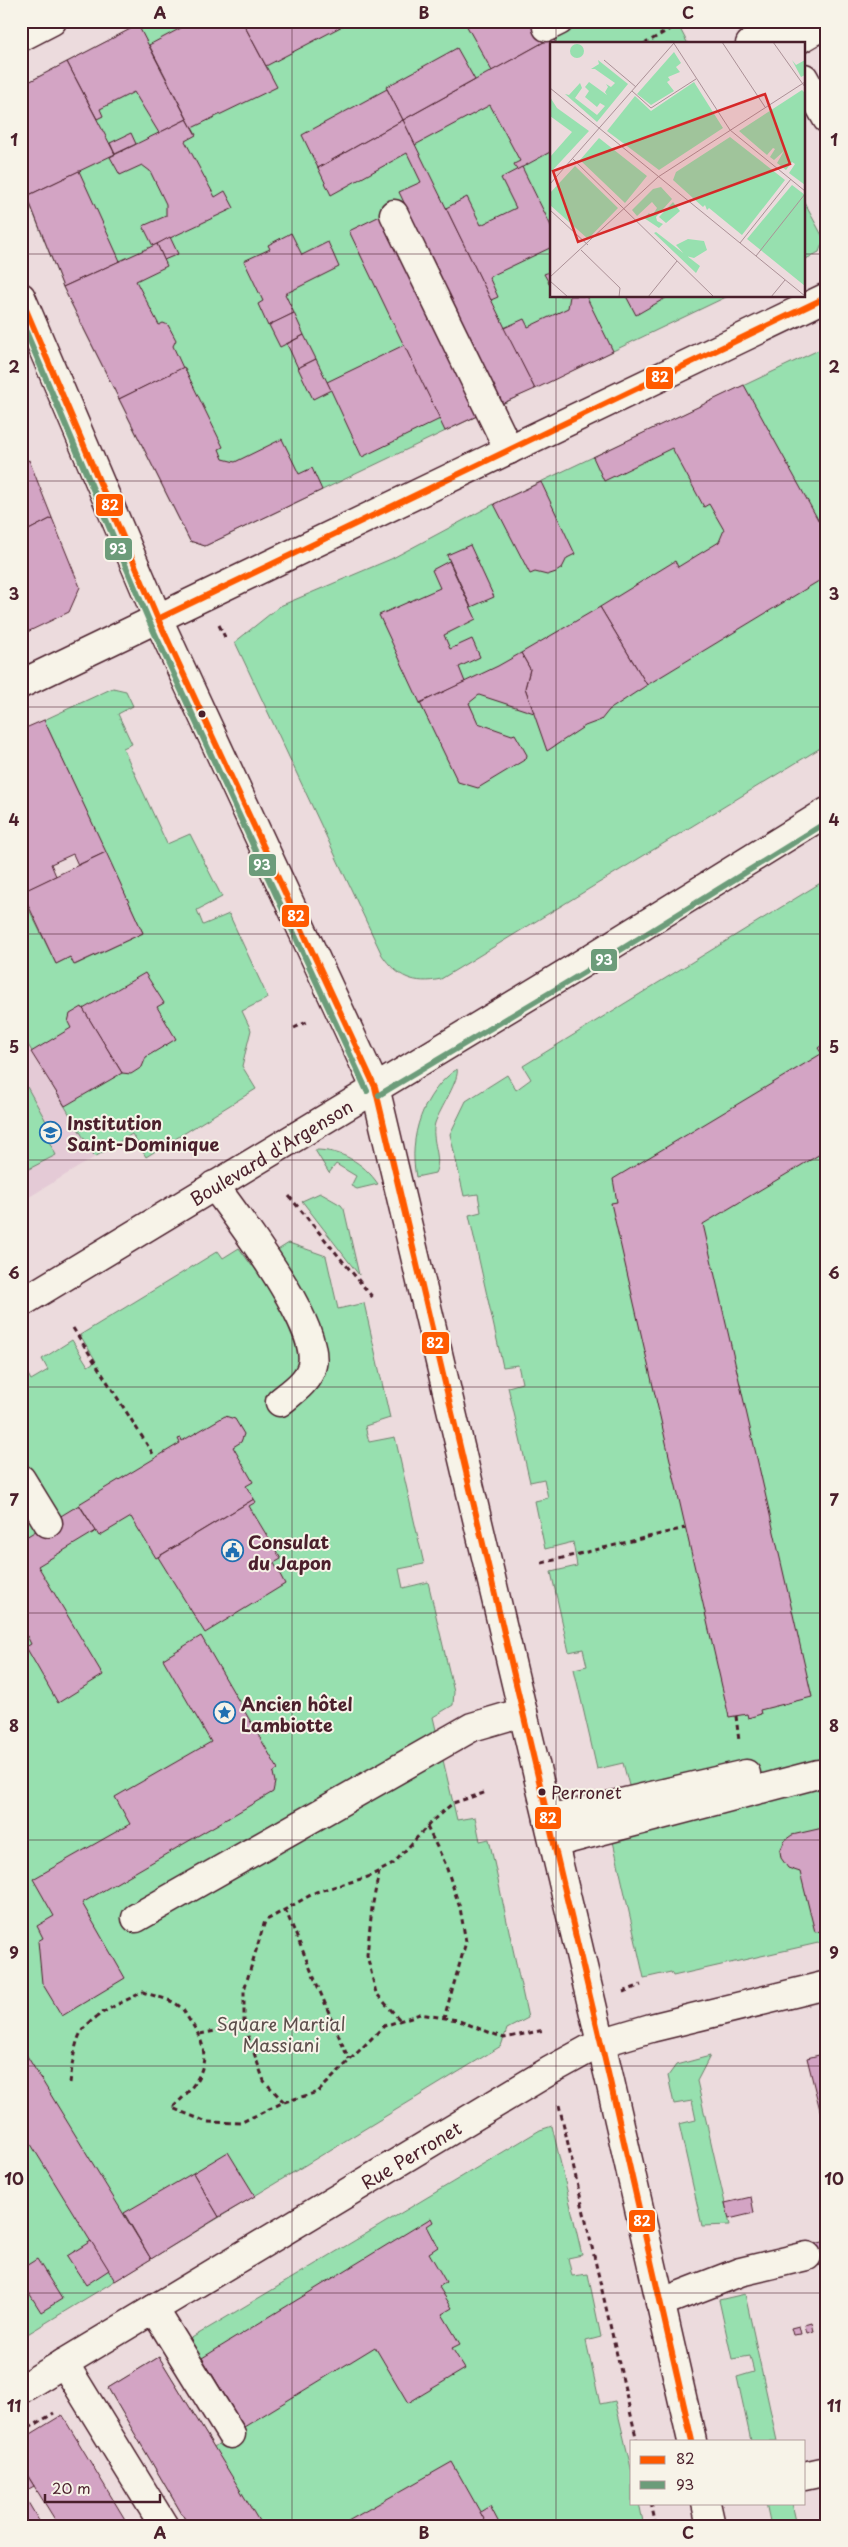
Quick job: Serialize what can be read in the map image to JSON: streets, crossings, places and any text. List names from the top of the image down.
{
  "streets": {
    "street": ["Boulevard d'Argenson", "Rue Perronet"]
  },
  "parks": ["Square Martial Massiani"],
  "places": {
    "school or university": ["Institution Saint-Dominique"],
    "public building": ["Consulat du Japon"],
    "place": ["Ancien hôtel Lambiotte"],
    "other": ["Perronet"]
  },
  "lines": ["transit line 82", "transit line 93"],
  "legend": ["82", "93"],
  "scale_bar": "20 m",
  "grid": {
    "columns": ["A", "B", "C"],
    "rows": [
      "1",
      "2",
      "3",
      "4",
      "5",
      "6",
      "7",
      "8",
      "9",
      "10",
      "11"
    ]
  }
}
